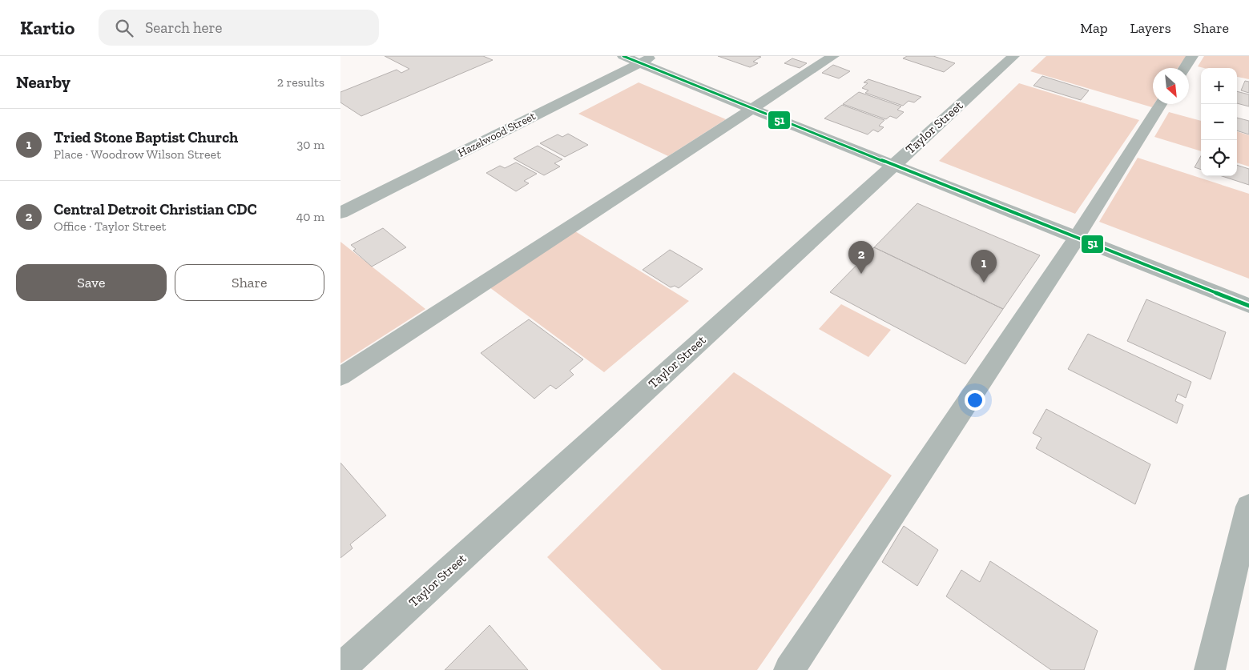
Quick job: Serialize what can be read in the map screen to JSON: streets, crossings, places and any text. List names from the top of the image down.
{
  "streets": {
    "street": ["Taylor Street", "Hazelwood Street"]
  },
  "lines": ["transit line 51"],
  "north": "bottom right",
  "page": {
    "header": "Kartio",
    "search": "Search here",
    "nav": ["Map", "Layers", "Share"],
    "heading": ["Nearby", "2 results"],
    "map_buttons": ["+", "−"],
    "list": [
      {
        "mark": "1",
        "name": "Tried Stone Baptist Church",
        "note": "Place · Woodrow Wilson Street",
        "value": "30 m"
      },
      {
        "mark": "2",
        "name": "Central Detroit Christian CDC",
        "note": "Office · Taylor Street",
        "value": "40 m"
      }
    ],
    "pins": ["2", "1"],
    "buttons": ["Save", "Share"]
  }
}
